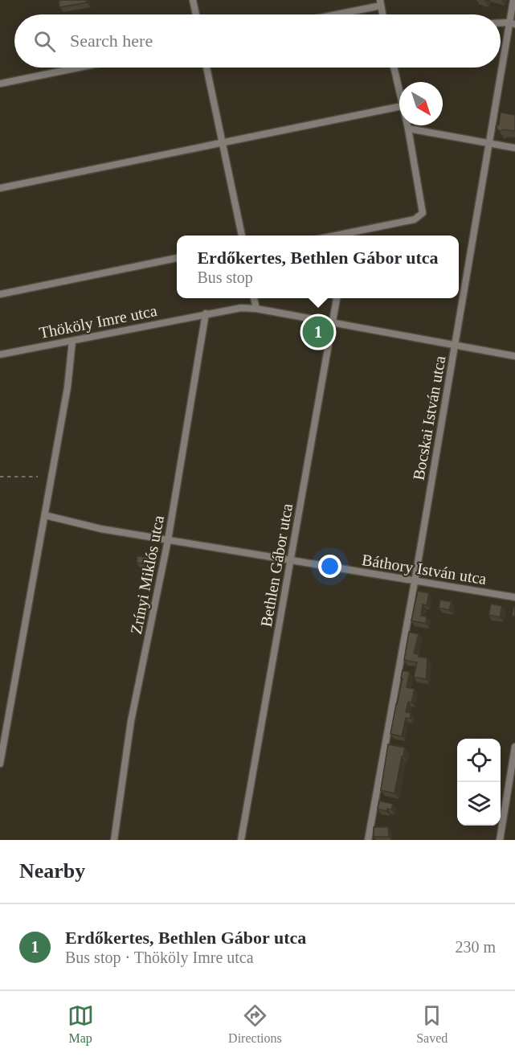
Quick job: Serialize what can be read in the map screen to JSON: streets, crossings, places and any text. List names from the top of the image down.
{
  "streets": {
    "street": [
      "Thököly Imre utca",
      "Bocskai István utca",
      "Bethlen Gábor utca",
      "Báthory István utca",
      "Zrínyi Miklós utca"
    ]
  },
  "crossings": [
    ["Thököly Imre utca", "Bocskai István utca"],
    ["Thököly Imre utca", "Bethlen Gábor utca"],
    ["Thököly Imre utca", "Zrínyi Miklós utca"],
    ["Bocskai István utca", "Báthory István utca"],
    ["Bethlen Gábor utca", "Báthory István utca"],
    ["Báthory István utca", "Zrínyi Miklós utca"]
  ],
  "north": "bottom right",
  "page": {
    "search": "Search here",
    "popup": ["Erdőkertes, Bethlen Gábor utca", "Bus stop"],
    "pins": "1",
    "heading": "Nearby",
    "list": [
      {
        "mark": "1",
        "name": "Erdőkertes, Bethlen Gábor utca",
        "note": "Bus stop · Thököly Imre utca",
        "value": "230 m"
      }
    ],
    "nav": ["Map", "Directions", "Saved"]
  }
}
